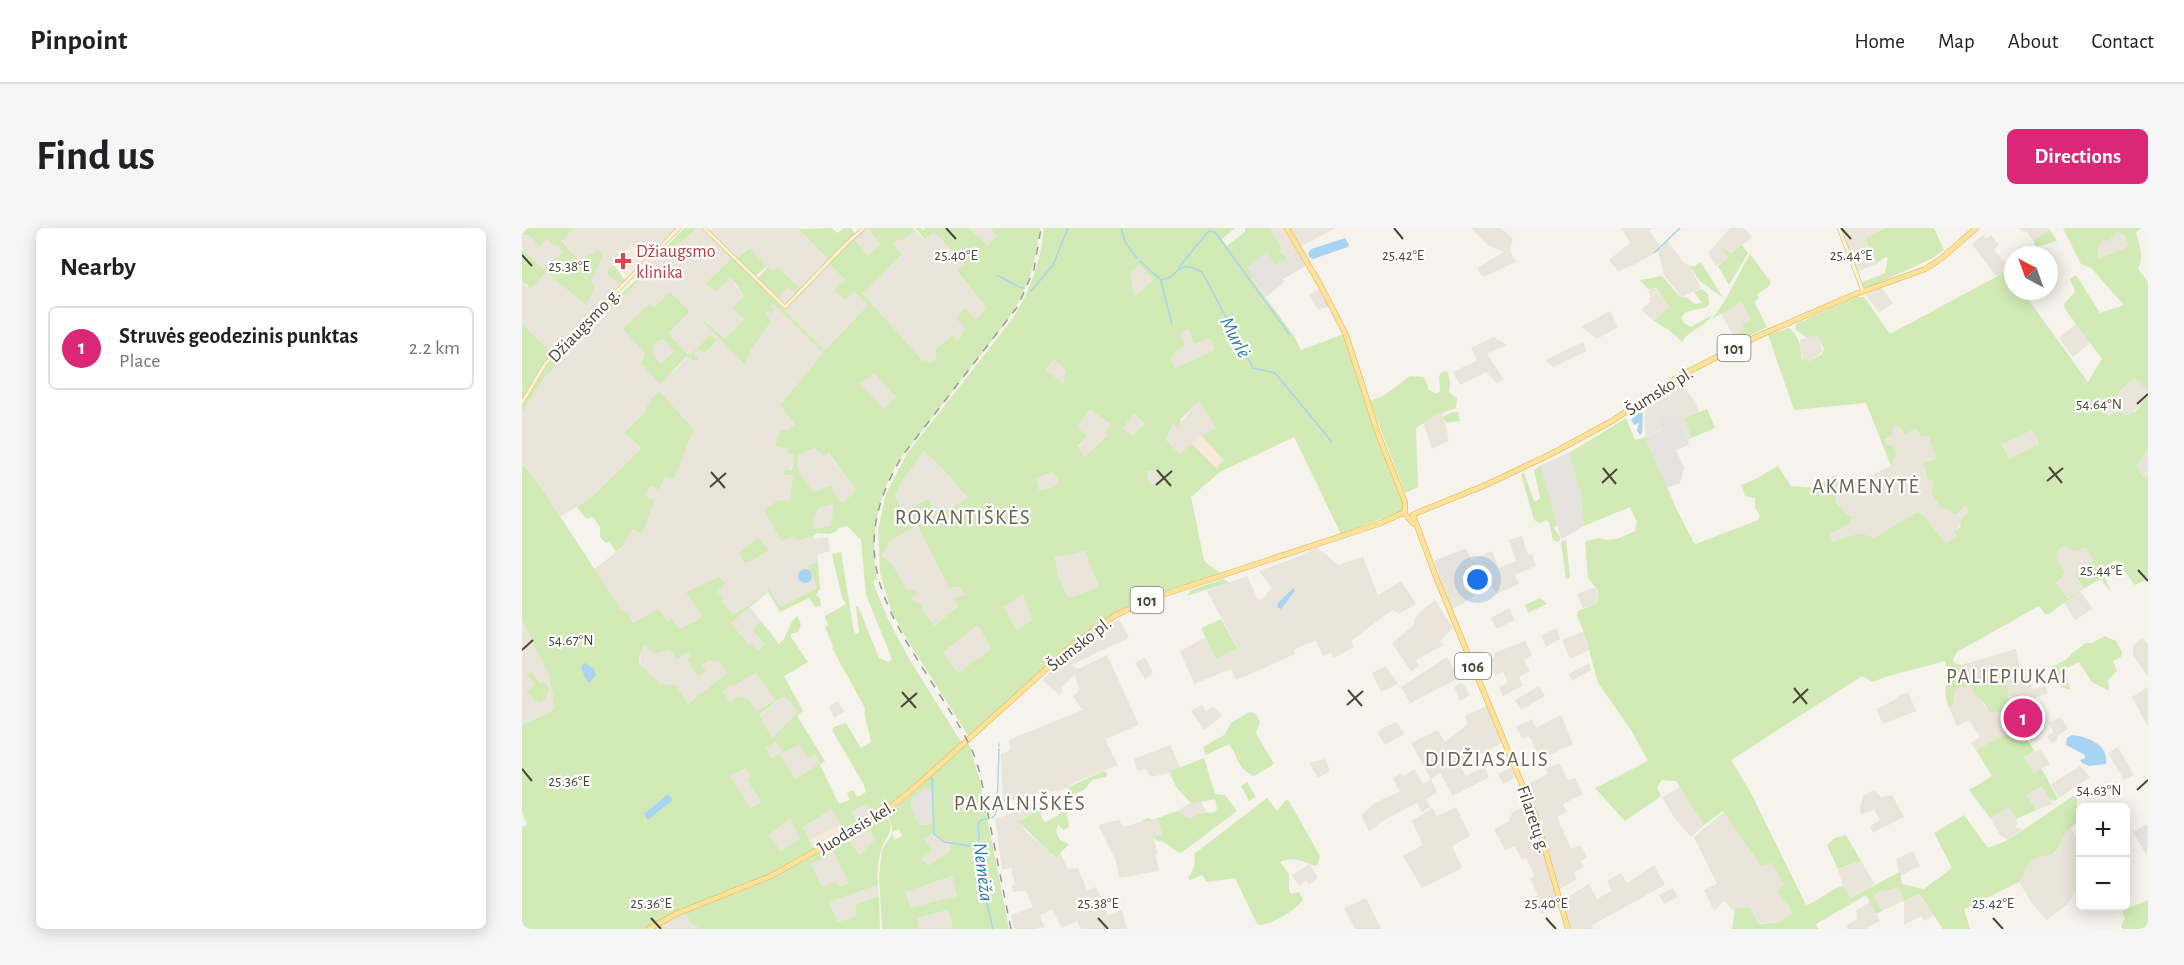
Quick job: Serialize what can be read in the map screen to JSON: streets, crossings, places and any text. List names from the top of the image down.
{
  "streets": {
    "main road": [
      "101",
      "Šumsko pl.",
      "106",
      "Filaretų g.",
      "Juodasis kel."
    ],
    "street": ["Džiaugsmo g."]
  },
  "crossings": [
    ["Šumsko pl.", "106"],
    ["Šumsko pl.", "Filaretų g."],
    ["Šumsko pl.", "Juodasis kel."],
    ["106", "Filaretų g."]
  ],
  "districts": [
    "AKMENYTĖ",
    "ROKANTIŠKĖS",
    "PALIEPIUKAI",
    "DIDŽIASALIS",
    "PAKALNIŠKĖS"
  ],
  "water": ["Murlė", "Nemėža"],
  "places": {
    "health": ["Džiaugsmo klinika"]
  },
  "north": "top left",
  "page": {
    "header": "Pinpoint",
    "nav": [
      "Home",
      "Map",
      "About",
      "Contact"
    ],
    "buttons": "Directions",
    "title": "Find us",
    "heading": "Nearby",
    "list": [
      {
        "mark": "1",
        "name": "Struvės geodezinis punktas",
        "note": "Place",
        "value": "2.2 km"
      }
    ],
    "pins": "1",
    "map_buttons": ["+", "−"]
  },
  "coordinates": [
    "25.40°E",
    "25.42°E",
    "25.44°E",
    "25.38°E",
    "54.64°N",
    "54.67°N",
    "25.36°E",
    "54.63°N"
  ]
}
